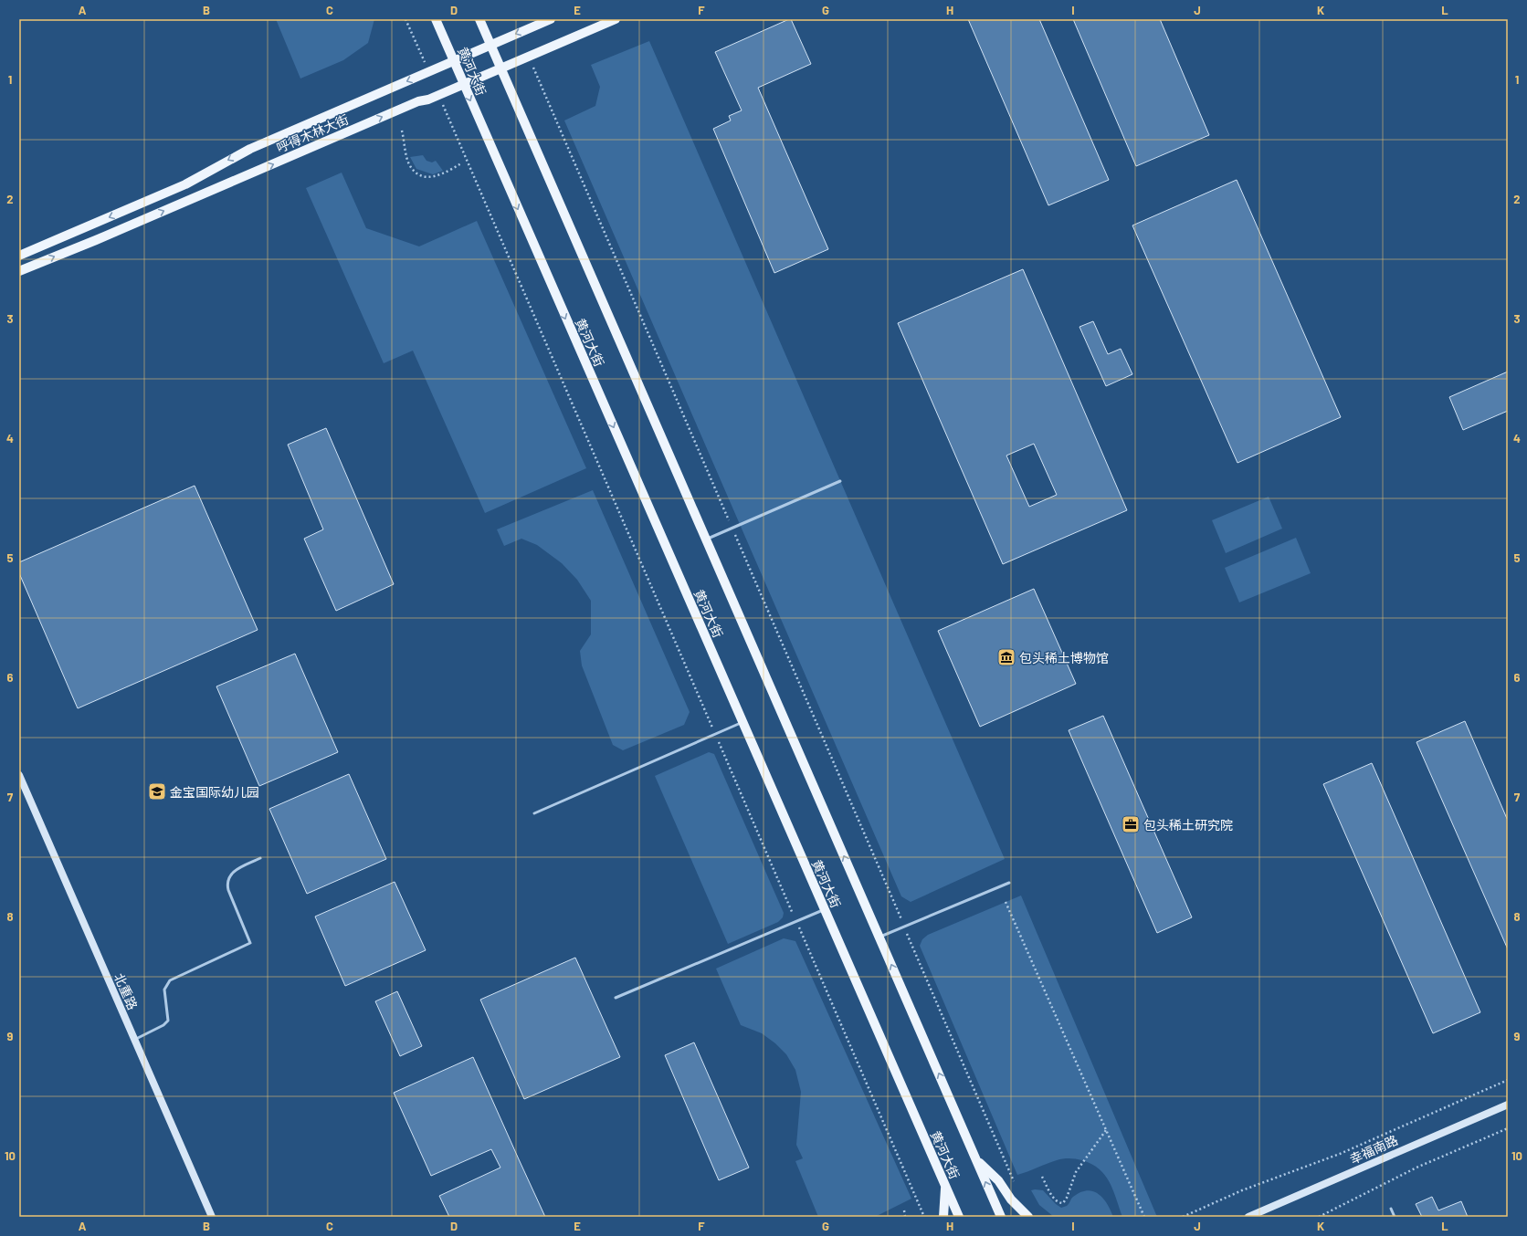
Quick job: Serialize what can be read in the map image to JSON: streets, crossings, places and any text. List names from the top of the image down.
{
  "streets": {
    "main road": ["黄河大街", "呼得木林大街"],
    "street": ["北重路", "幸福南路"]
  },
  "crossings": [
    ["黄河大街", "呼得木林大街"]
  ],
  "places": {
    "museum": ["包头稀土博物馆"],
    "school or university": ["金宝国际幼儿园"],
    "office": ["包头稀土研究院"]
  },
  "grid": {
    "columns": [
      "A",
      "B",
      "C",
      "D",
      "E",
      "F",
      "G",
      "H",
      "I",
      "J",
      "K",
      "L"
    ],
    "rows": [
      "1",
      "2",
      "3",
      "4",
      "5",
      "6",
      "7",
      "8",
      "9",
      "10"
    ]
  }
}
